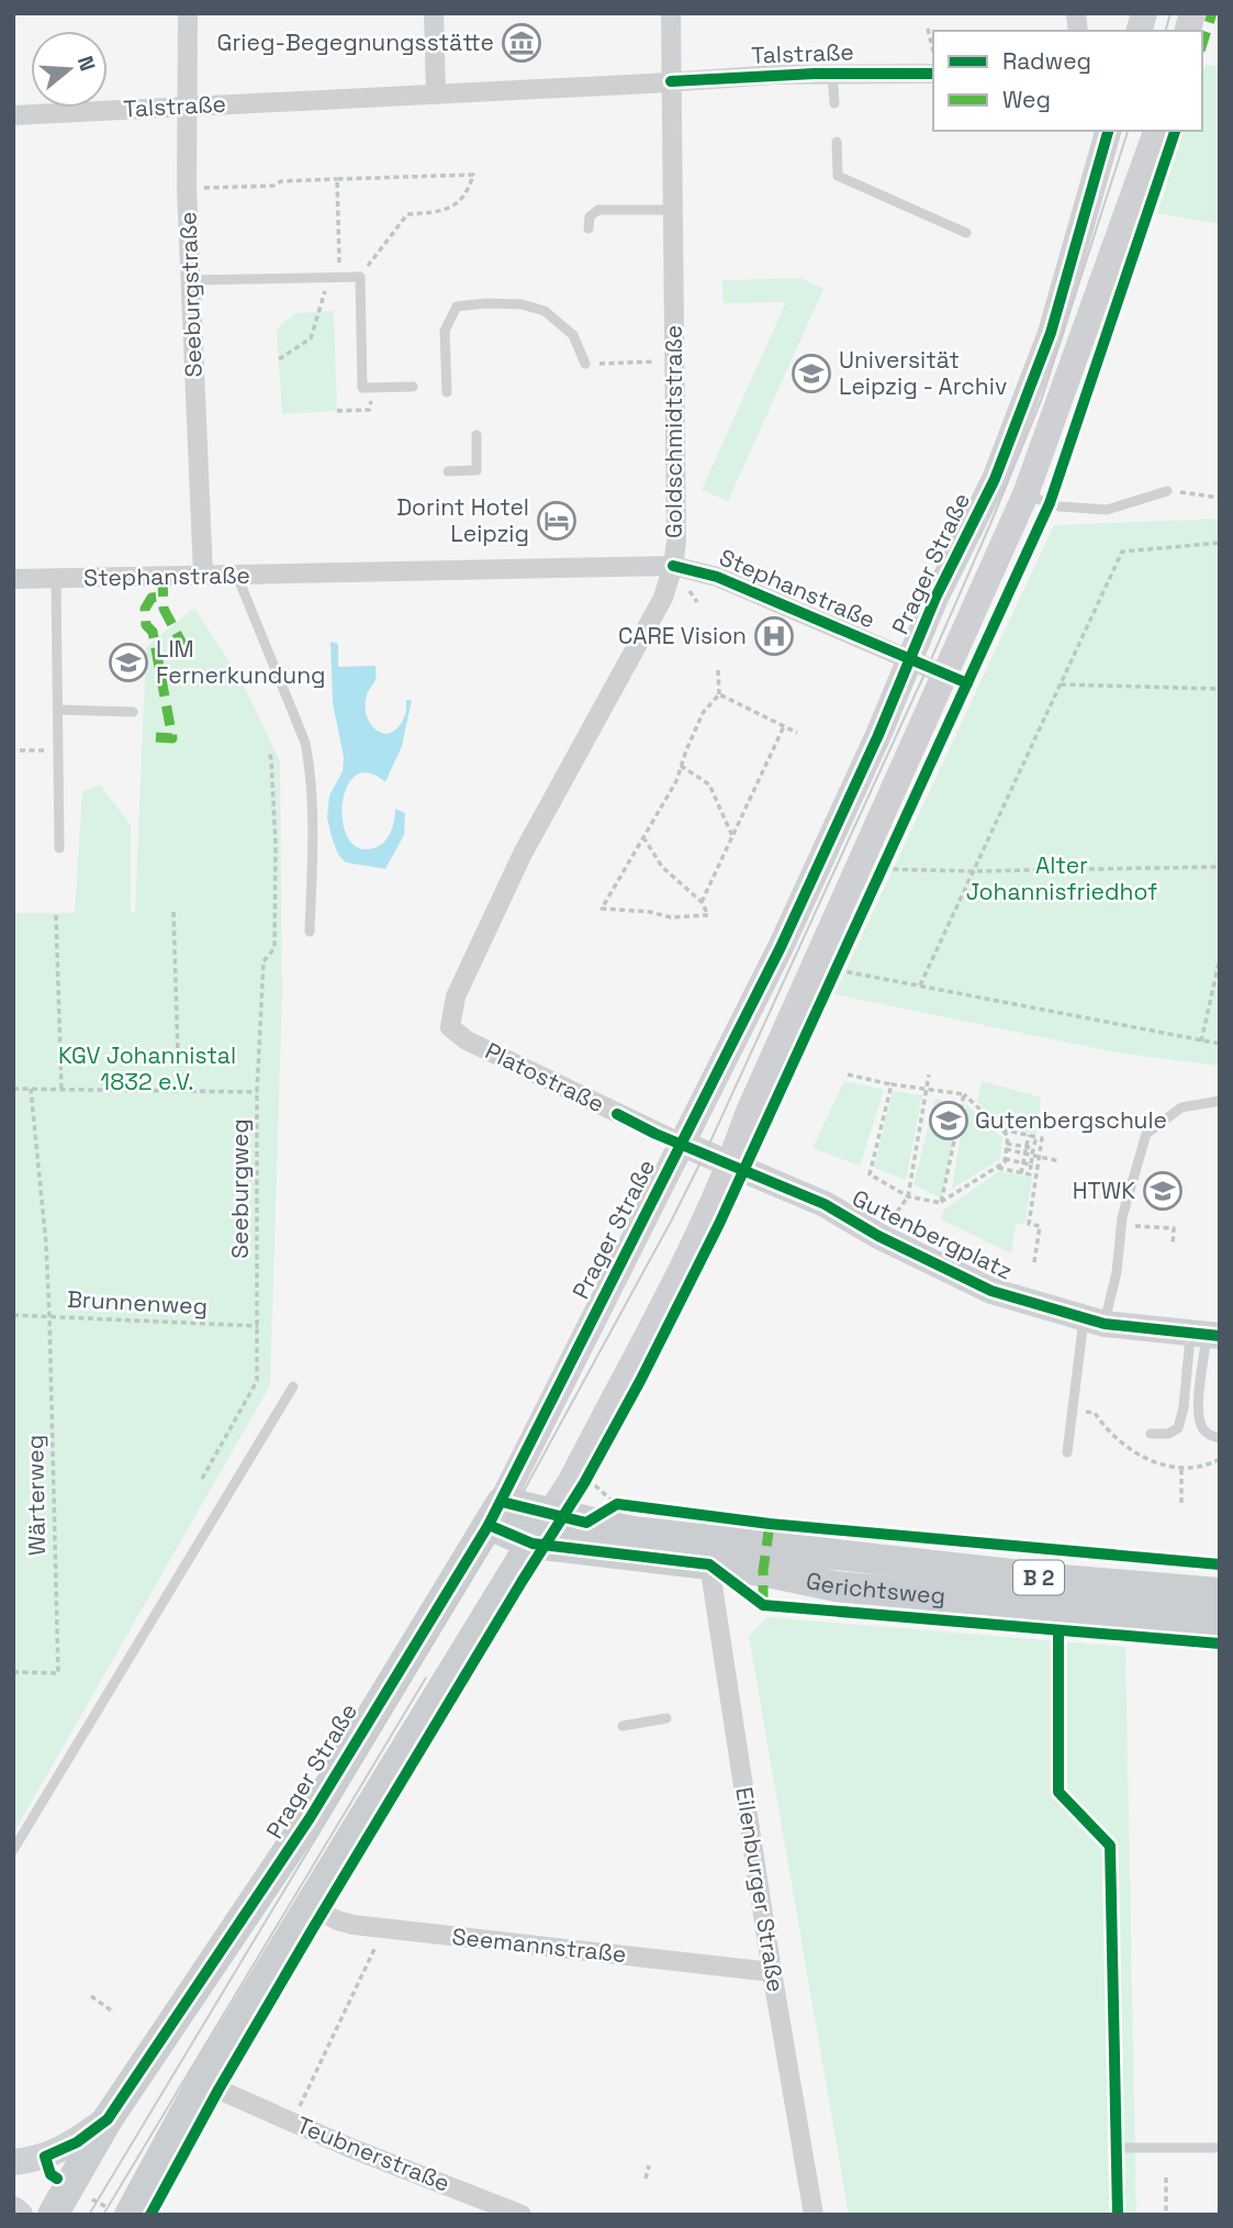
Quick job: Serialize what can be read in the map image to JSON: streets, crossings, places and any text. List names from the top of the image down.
{
  "streets": {
    "main road": [
      "Prager Straße",
      "Gutenbergplatz",
      "B 2",
      "Gerichtsweg"
    ],
    "street": [
      "Talstraße",
      "Seeburgstraße",
      "Goldschmidtstraße",
      "Stephanstraße",
      "Platostraße",
      "Eilenburger Straße",
      "Seemannstraße",
      "Teubnerstraße"
    ],
    "path": ["Seeburgweg", "Brunnenweg", "Wärterweg"]
  },
  "crossings": [
    ["Talstraße", "Seeburgstraße"],
    ["Talstraße", "Goldschmidtstraße"],
    ["Seeburgstraße", "Stephanstraße"],
    ["Goldschmidtstraße", "Stephanstraße"],
    ["Goldschmidtstraße", "Platostraße"],
    ["Prager Straße", "Stephanstraße"],
    ["Prager Straße", "Platostraße"],
    ["Prager Straße", "Gutenbergplatz"],
    ["Prager Straße", "B 2"],
    ["Platostraße", "Gutenbergplatz"],
    ["Seeburgweg", "Brunnenweg"],
    ["Brunnenweg", "Wärterweg"],
    ["B 2", "Gerichtsweg"],
    ["Gerichtsweg", "Eilenburger Straße"],
    ["Eilenburger Straße", "Seemannstraße"]
  ],
  "parks": ["Alter Johannisfriedhof", "KGV Johannistal 1832 e.V."],
  "places": {
    "museum": ["Grieg-Begegnungsstätte"],
    "school or university": [
      "Universität Leipzig - Archiv",
      "LIM Fernerkundung",
      "Gutenbergschule",
      "HTWK"
    ],
    "hotel": ["Dorint Hotel Leipzig"],
    "hospital": ["CARE Vision"]
  },
  "legend": ["Radweg", "Weg"],
  "north": "right"
}
